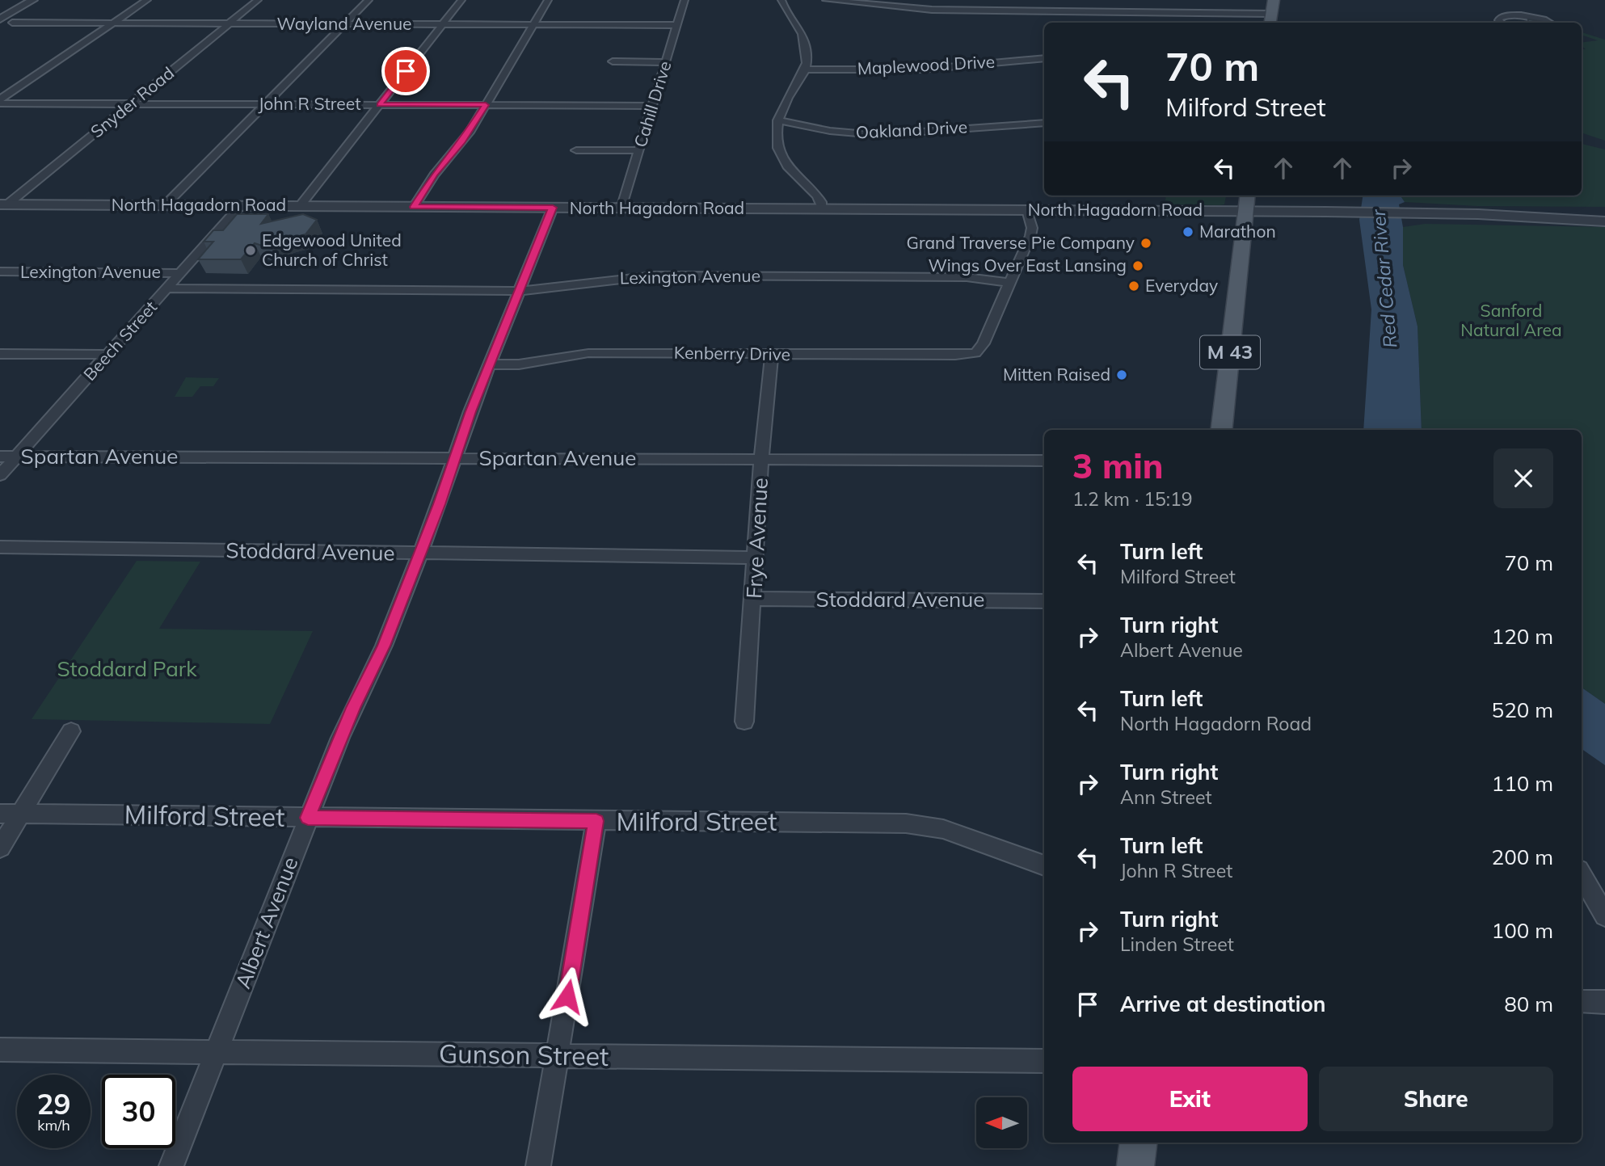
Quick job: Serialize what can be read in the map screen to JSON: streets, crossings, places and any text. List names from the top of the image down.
{
  "streets": {
    "main road": ["M 43"],
    "street": [
      "Wayland Avenue",
      "Maplewood Drive",
      "Snyder Road",
      "John R Street",
      "Cahill Drive",
      "Oakland Drive",
      "North Hagadorn Road",
      "Lexington Avenue",
      "Beech Street",
      "Kenberry Drive",
      "Spartan Avenue",
      "Frye Avenue",
      "Stoddard Avenue",
      "Milford Street",
      "Albert Avenue",
      "Gunson Street"
    ]
  },
  "crossings": [
    ["Wayland Avenue", "Snyder Road"],
    ["Wayland Avenue", "Cahill Drive"],
    ["Snyder Road", "John R Street"],
    ["Snyder Road", "North Hagadorn Road"],
    ["John R Street", "Cahill Drive"],
    ["Cahill Drive", "North Hagadorn Road"],
    ["North Hagadorn Road", "Beech Street"],
    ["North Hagadorn Road", "M 43"],
    ["North Hagadorn Road", "Albert Avenue"],
    ["Lexington Avenue", "Beech Street"],
    ["Lexington Avenue", "Kenberry Drive"],
    ["Lexington Avenue", "Albert Avenue"],
    ["Beech Street", "Spartan Avenue"],
    ["Kenberry Drive", "Frye Avenue"],
    ["Kenberry Drive", "Albert Avenue"],
    ["Spartan Avenue", "Frye Avenue"],
    ["Spartan Avenue", "Albert Avenue"],
    ["Frye Avenue", "Stoddard Avenue"],
    ["Stoddard Avenue", "Albert Avenue"],
    ["Milford Street", "Albert Avenue"],
    ["Albert Avenue", "Gunson Street"]
  ],
  "water": ["Red Cedar River"],
  "parks": ["Sanford Natural Area", "Stoddard Park"],
  "places": [
    "Marathon",
    "Grand Traverse Pie Company",
    "Edgewood United Church of Christ",
    "Wings Over East Lansing",
    "Everyday",
    "Mitten Raised"
  ],
  "north": "left",
  "page": {
    "turn": ["70 m", "Milford Street"],
    "heading": ["3 min", "1.2 km · 15:19"],
    "list": [
      {
        "name": "Turn left",
        "note": "Milford Street",
        "value": "70 m"
      },
      {
        "name": "Turn right",
        "note": "Albert Avenue",
        "value": "120 m"
      },
      {
        "name": "Turn left",
        "note": "North Hagadorn Road",
        "value": "520 m"
      },
      {
        "name": "Turn right",
        "note": "Ann Street",
        "value": "110 m"
      },
      {
        "name": "Turn left",
        "note": "John R Street",
        "value": "200 m"
      },
      {
        "name": "Turn right",
        "note": "Linden Street",
        "value": "100 m"
      },
      {
        "name": "Arrive at destination",
        "value": "80 m"
      }
    ],
    "buttons": ["Exit", "Share"],
    "speed": "29 km/h",
    "limit": "30"
  }
}
